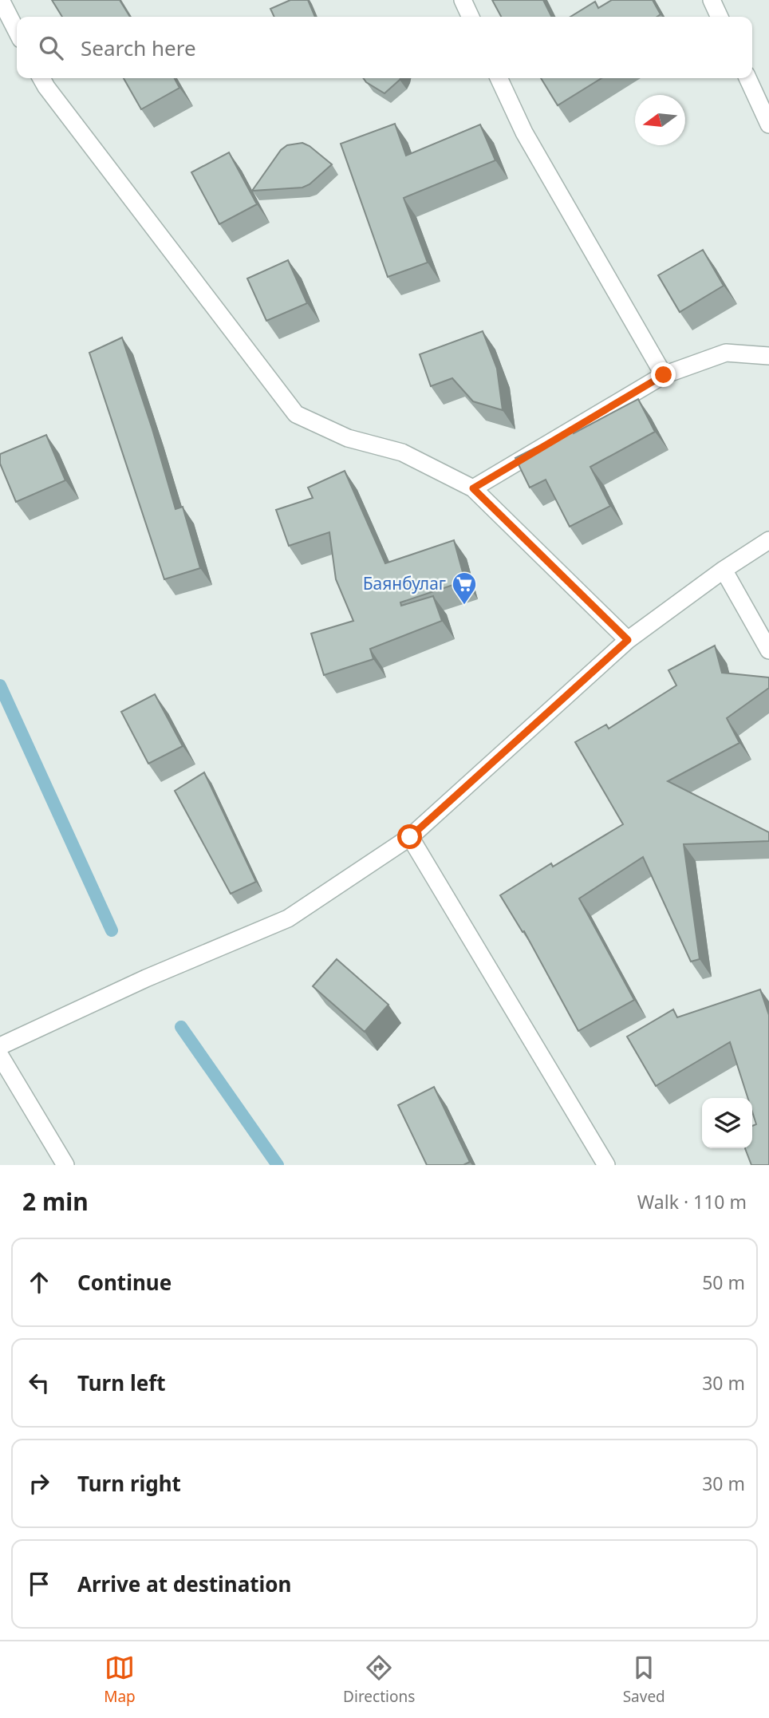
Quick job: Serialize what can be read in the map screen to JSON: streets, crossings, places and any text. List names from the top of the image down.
{
  "places": {
    "supermarket": ["Баянбулаг"]
  },
  "north": "left",
  "page": {
    "search": "Search here",
    "heading": ["2 min", "Walk · 110 m"],
    "list": [
      ["Continue", "50 m"],
      ["Turn left", "30 m"],
      ["Turn right", "30 m"],
      "Arrive at destination"
    ],
    "nav": ["Map", "Directions", "Saved"]
  }
}
